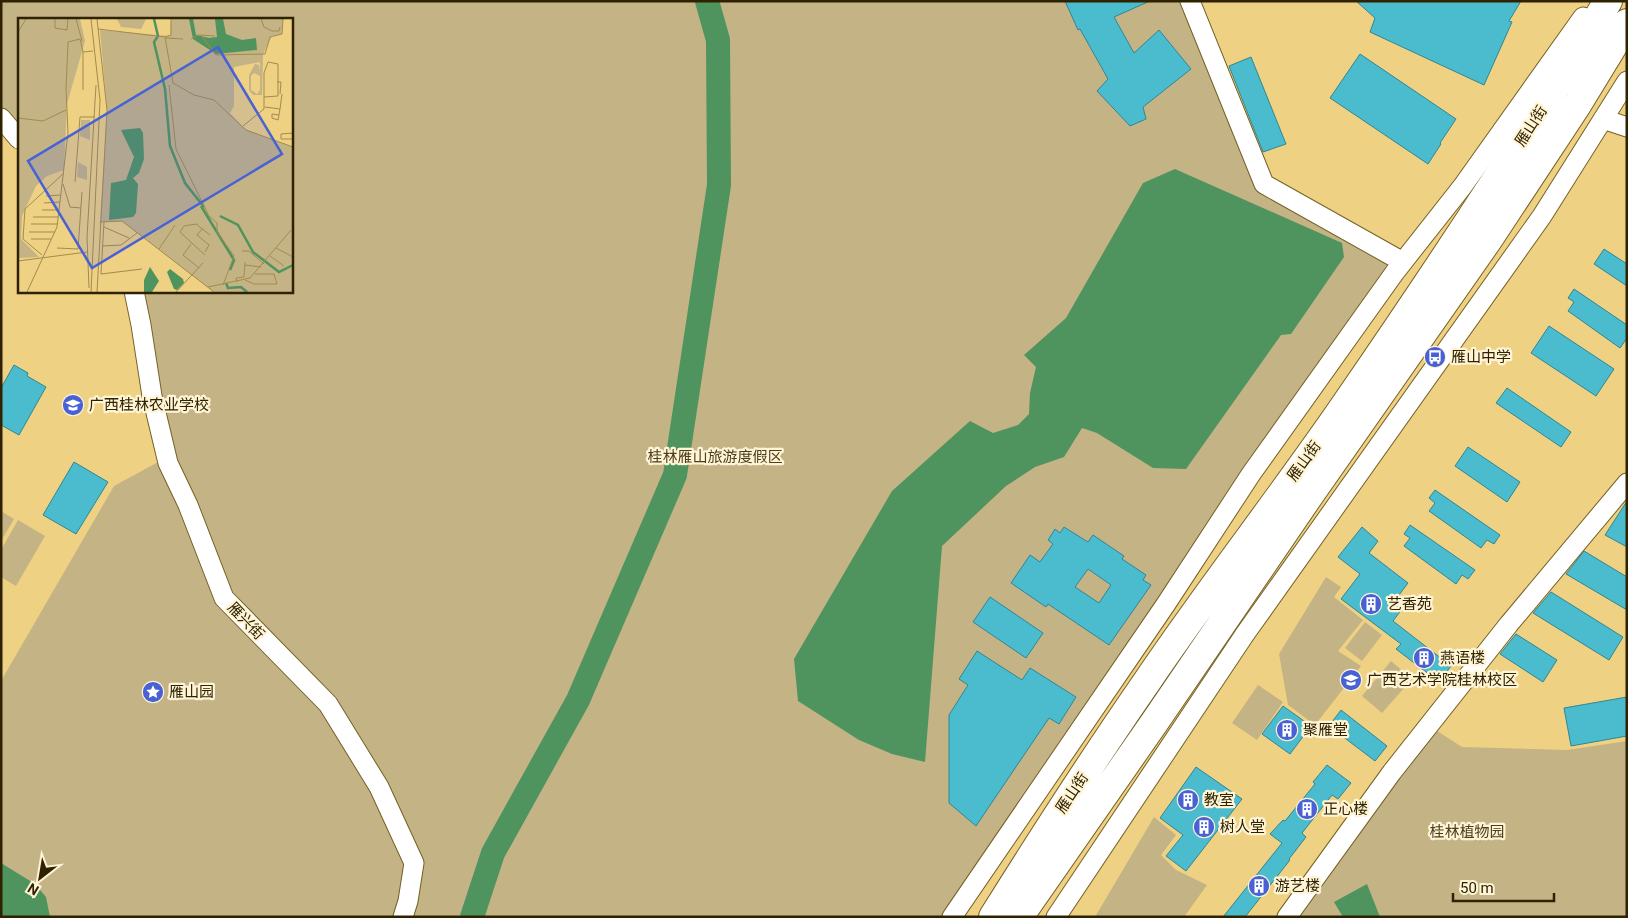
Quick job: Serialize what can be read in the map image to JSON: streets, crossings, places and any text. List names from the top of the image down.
{
  "streets": {
    "highway": ["雁山街"],
    "street": ["雁兴街"]
  },
  "parks": ["桂林雁山旅游度假区", "桂林植物园"],
  "places": {
    "bus stop": ["雁山中学"],
    "school or university": ["广西桂林农业学校", "广西艺术学院桂林校区"],
    "building": [
      "艺香苑",
      "燕语楼",
      "聚雁堂",
      "教室",
      "正心楼",
      "树人堂",
      "游艺楼"
    ],
    "place": ["雁山园"]
  },
  "scale_bar": "50 m",
  "north": "bottom left"
}
